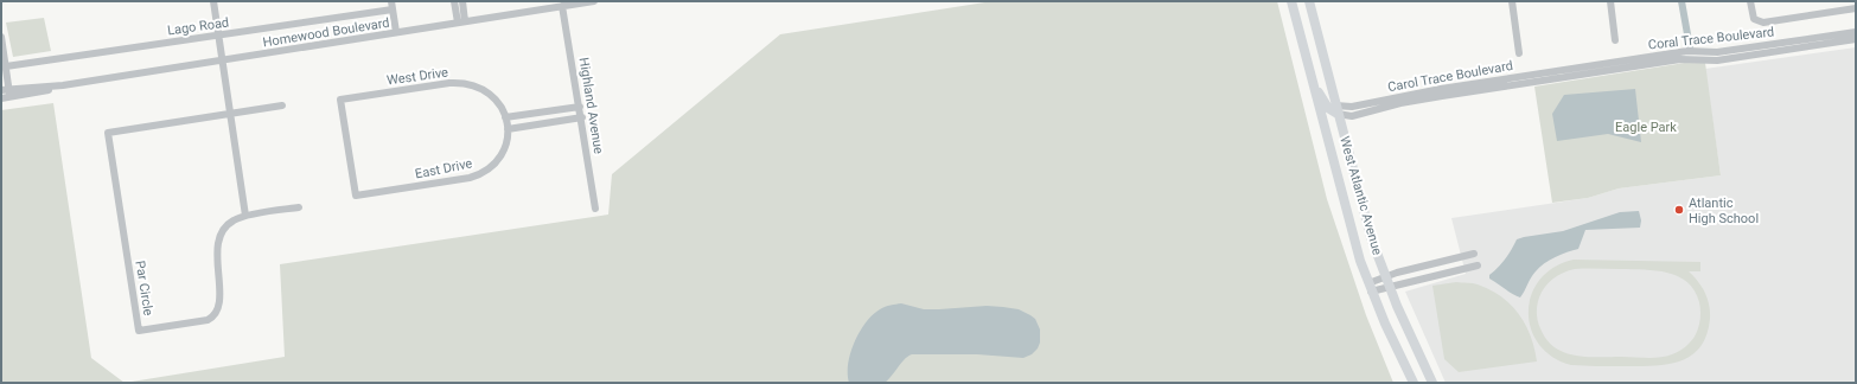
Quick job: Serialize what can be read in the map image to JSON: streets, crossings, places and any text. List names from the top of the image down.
{
  "streets": {
    "main road": ["West Atlantic Avenue"],
    "street": [
      "Lago Road",
      "Homewood Boulevard",
      "Coral Trace Boulevard",
      "West Drive",
      "Carol Trace Boulevard",
      "Highland Avenue",
      "East Drive",
      "Par Circle"
    ]
  },
  "crossings": [
    ["Homewood Boulevard", "Highland Avenue"],
    ["Coral Trace Boulevard", "Carol Trace Boulevard"],
    ["West Drive", "East Drive"],
    ["Carol Trace Boulevard", "West Atlantic Avenue"]
  ],
  "parks": ["Eagle Park"],
  "places": ["Atlantic High School"]
}
